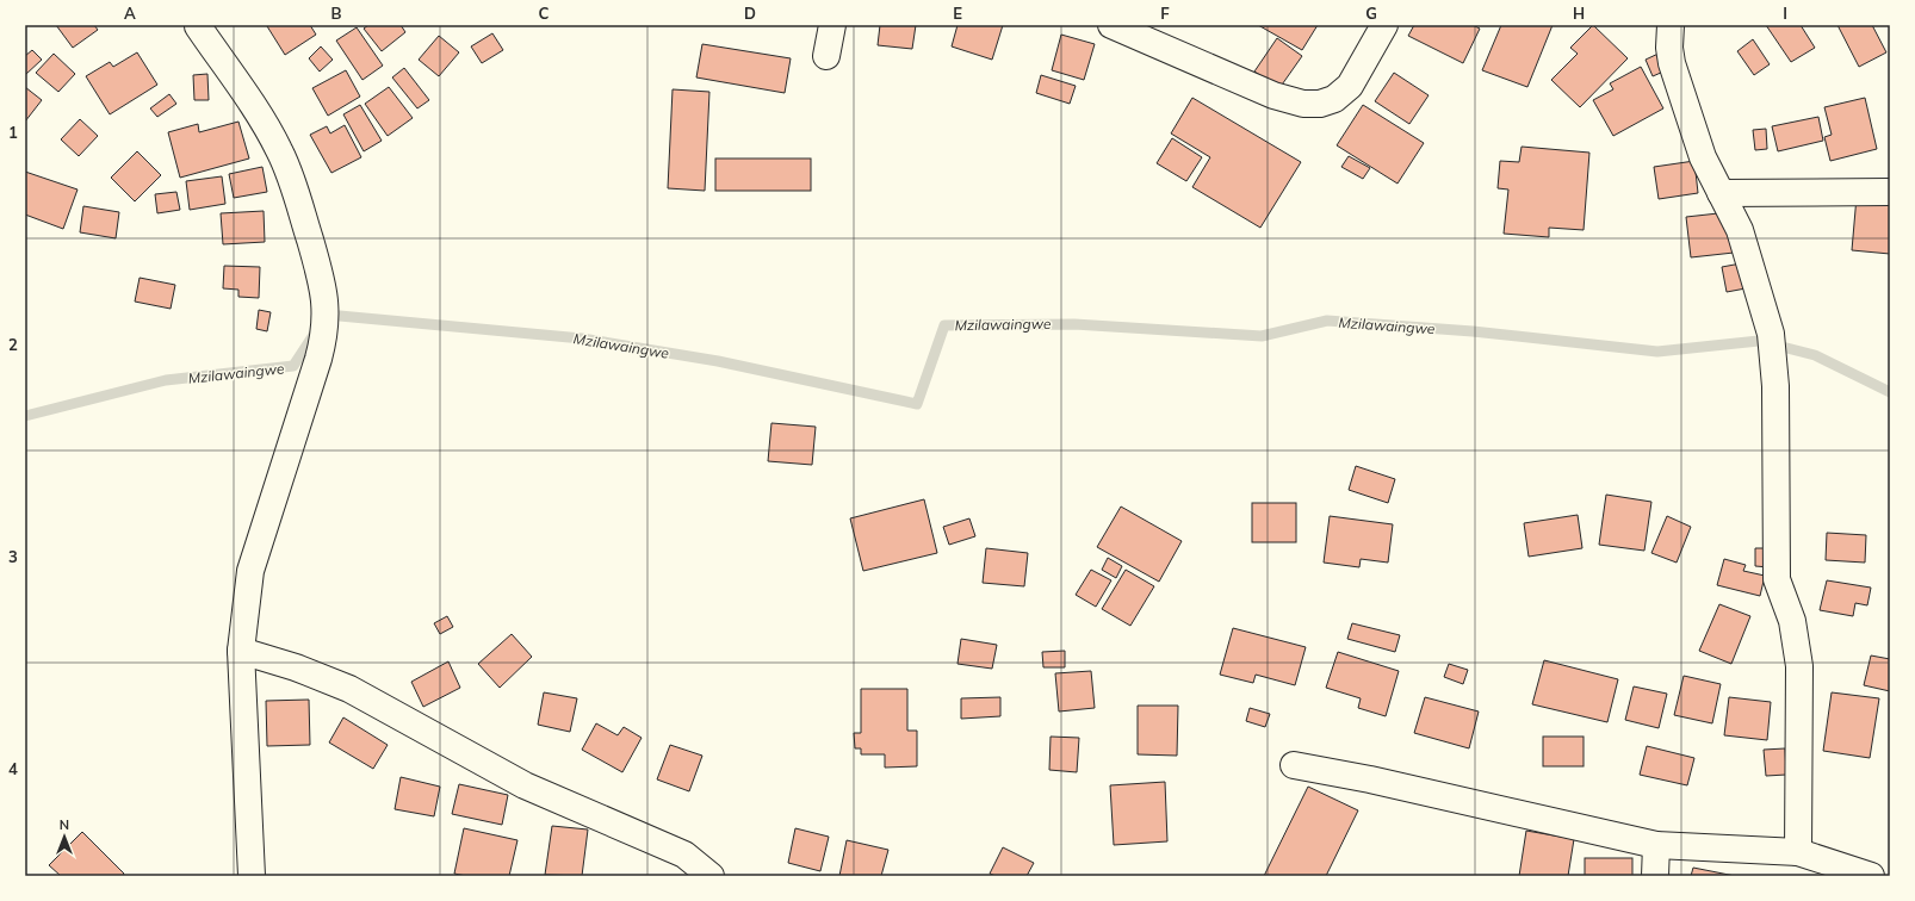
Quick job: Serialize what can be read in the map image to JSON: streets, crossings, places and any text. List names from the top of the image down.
{
  "water": ["Mzilawaingwe"],
  "north": "top",
  "grid": {
    "columns": [
      "A",
      "B",
      "C",
      "D",
      "E",
      "F",
      "G",
      "H",
      "I"
    ],
    "rows": [
      "1",
      "2",
      "3",
      "4"
    ]
  }
}
